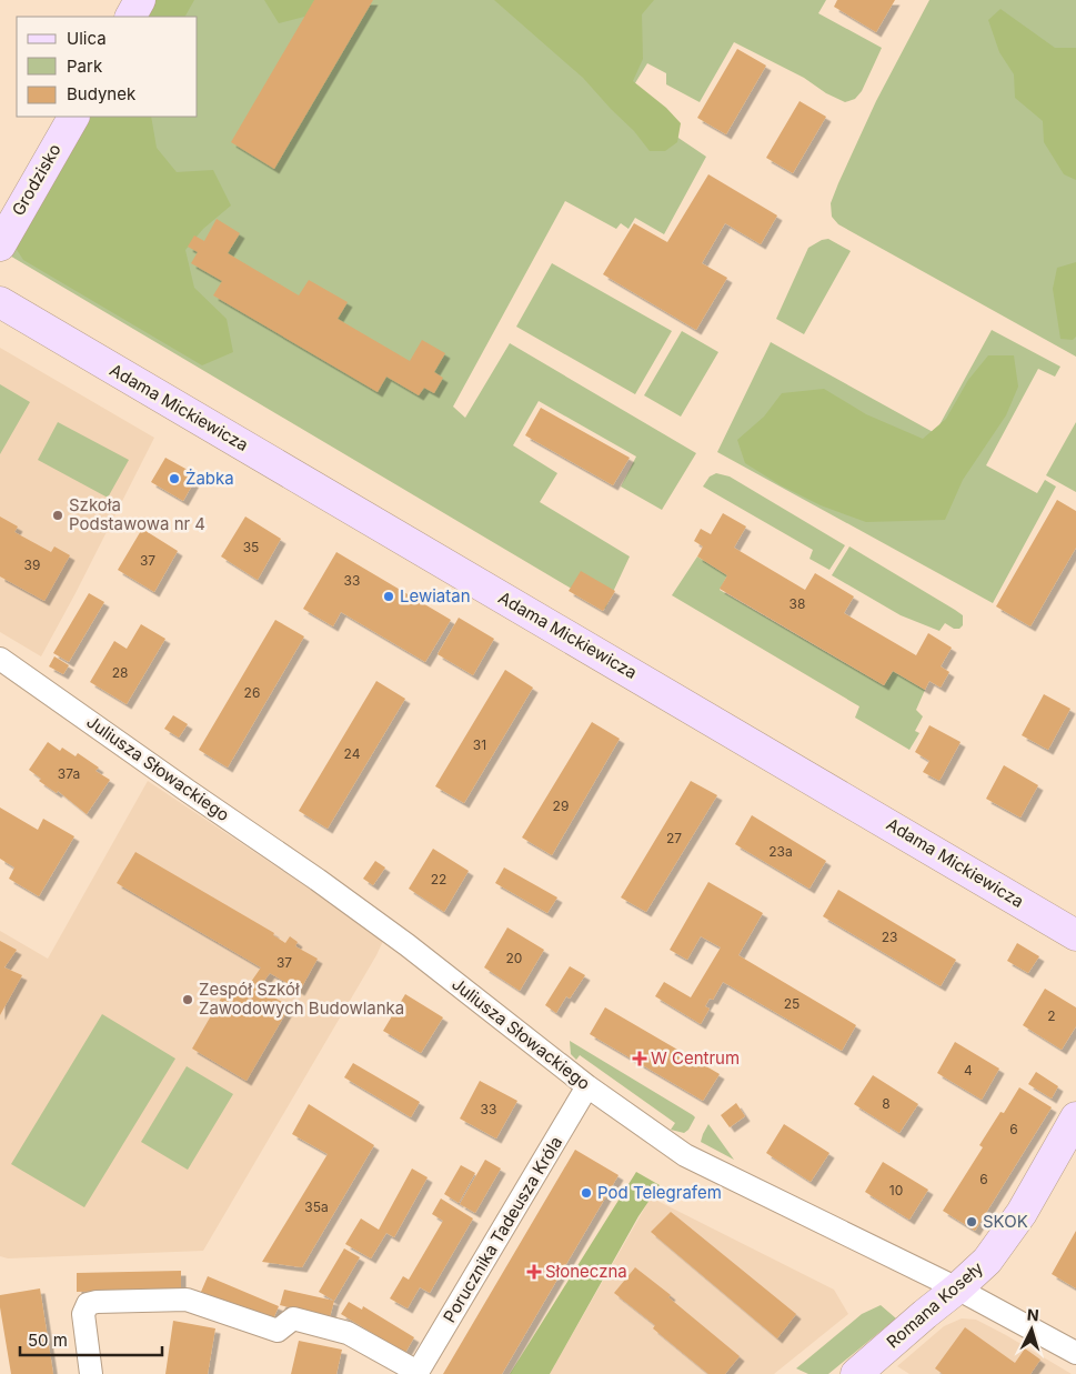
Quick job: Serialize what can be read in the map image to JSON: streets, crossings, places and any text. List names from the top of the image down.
{
  "streets": {
    "street": [
      "Grodzisko",
      "Adama Mickiewicza",
      "Juliusza Słowackiego",
      "Porucznika Tadeusza Króla",
      "Romana Koseły"
    ]
  },
  "crossings": [
    ["Juliusza Słowackiego", "Porucznika Tadeusza Króla"],
    ["Juliusza Słowackiego", "Romana Koseły"]
  ],
  "places": {
    "other": [
      "Żabka",
      "Szkoła Podstawowa nr 4",
      "Lewiatan",
      "Zespół Szkół Zawodowych Budowlanka",
      "Pod Telegrafem",
      "SKOK"
    ],
    "health": ["W Centrum", "Słoneczna"]
  },
  "house_numbers": [
    "35",
    "37",
    "39",
    "33",
    "38",
    "28",
    "26",
    "31",
    "24",
    "37a",
    "29",
    "27",
    "23a",
    "22",
    "23",
    "20",
    "37",
    "25",
    "2",
    "4",
    "8",
    "33",
    "6",
    "6",
    "10",
    "35a"
  ],
  "legend": ["Ulica", "Park", "Budynek"],
  "scale_bar": "50 m",
  "north": "top"
}
